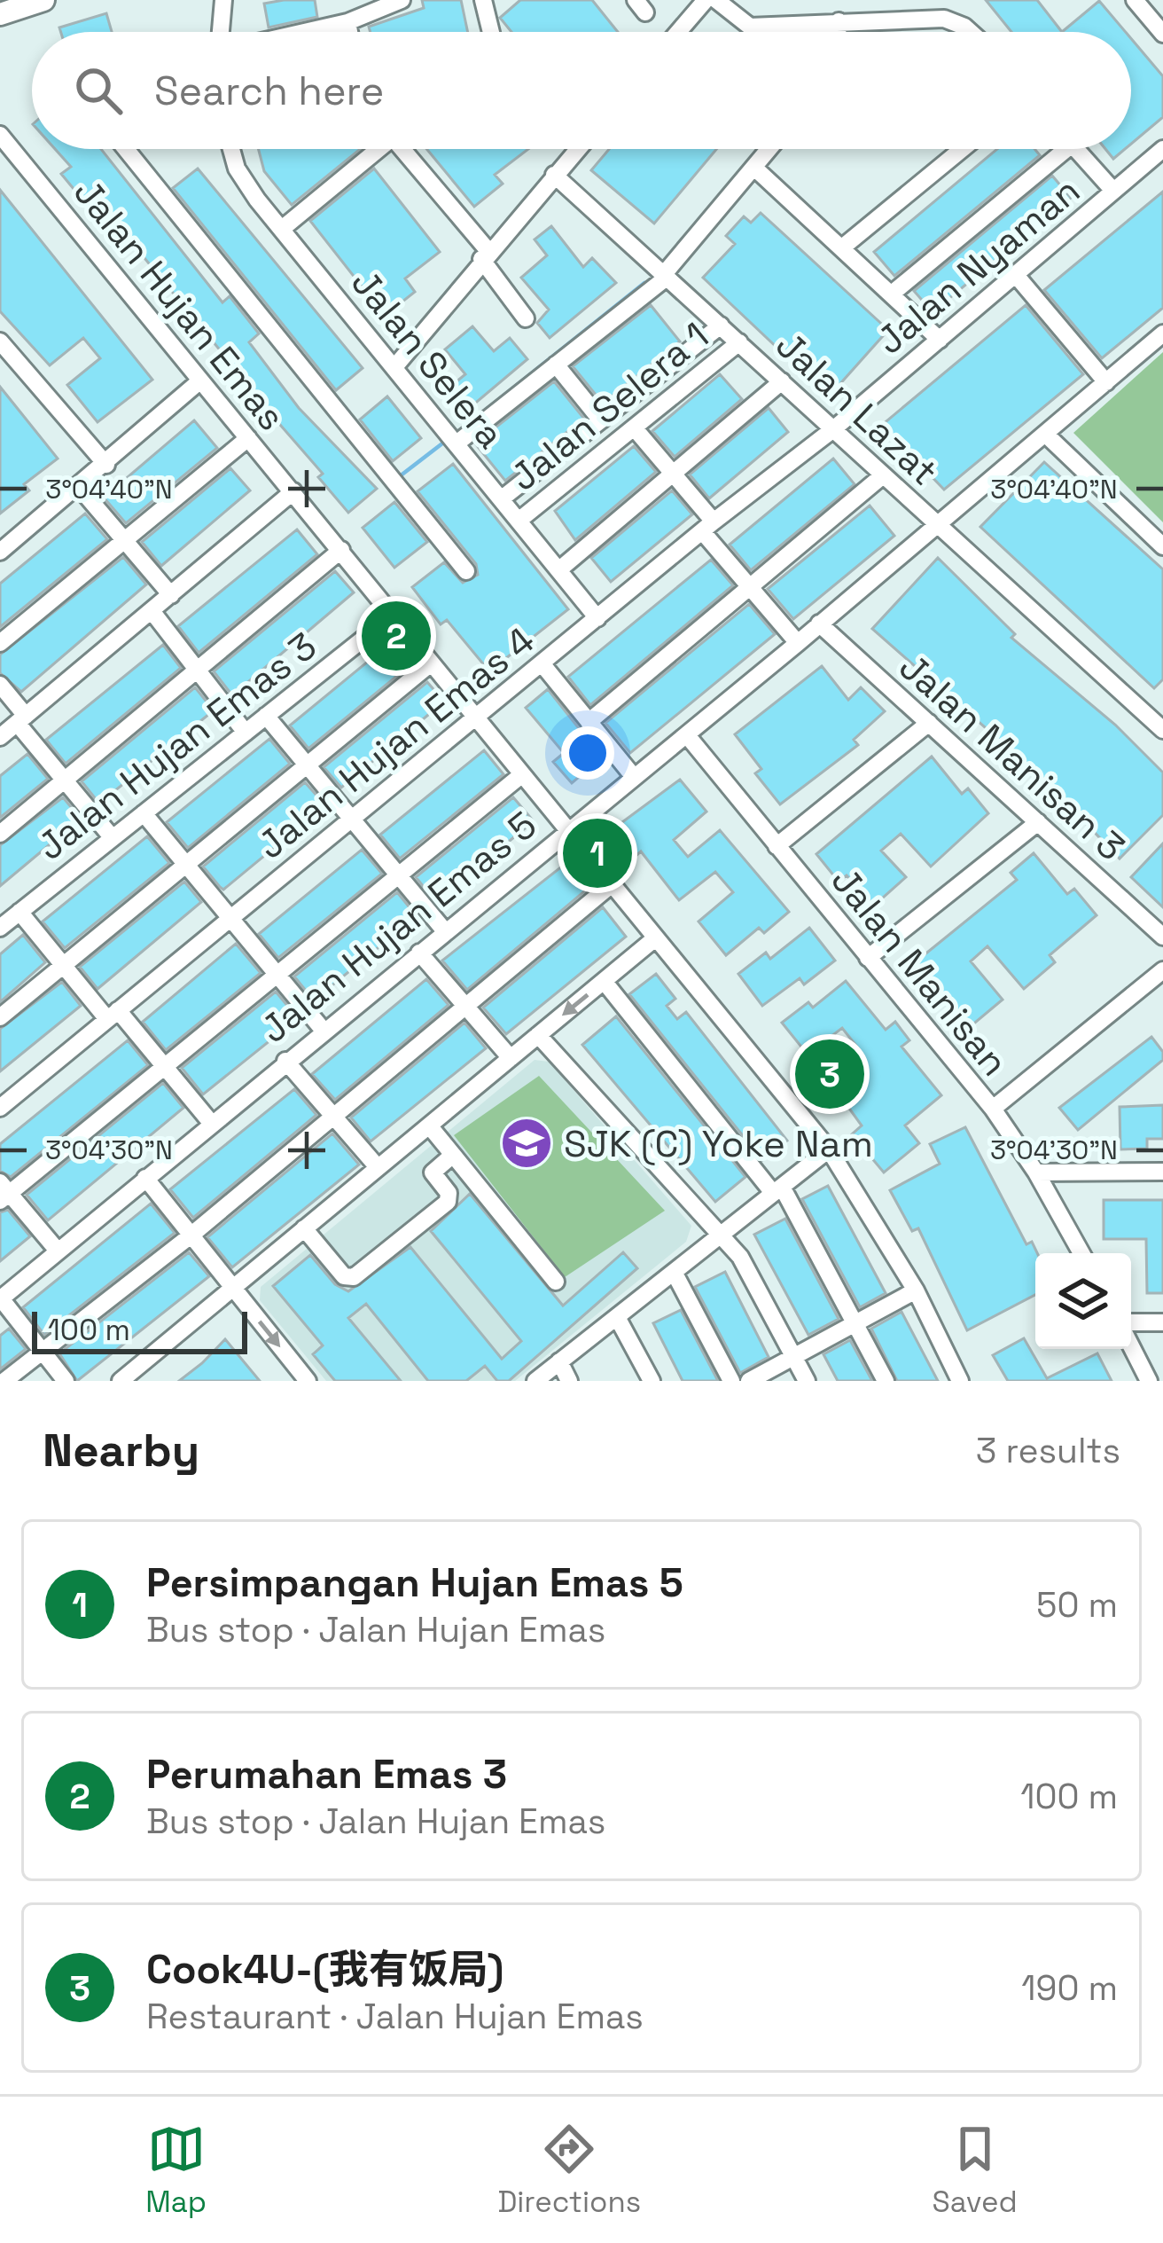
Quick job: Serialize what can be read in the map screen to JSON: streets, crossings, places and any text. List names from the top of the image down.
{
  "streets": {
    "street": [
      "Jalan Nyaman",
      "Jalan Hujan Emas",
      "Jalan Selera",
      "Jalan Selera 1",
      "Jalan Lazat",
      "Jalan Hujan Emas 4",
      "Jalan Hujan Emas 3",
      "Jalan Manisan 3",
      "Jalan Hujan Emas 5",
      "Jalan Manisan"
    ]
  },
  "crossings": [
    ["Jalan Nyaman", "Jalan Lazat"],
    ["Jalan Nyaman", "Jalan Hujan Emas 4"],
    ["Jalan Hujan Emas", "Jalan Hujan Emas 4"],
    ["Jalan Hujan Emas", "Jalan Hujan Emas 3"],
    ["Jalan Hujan Emas", "Jalan Hujan Emas 5"],
    ["Jalan Selera", "Jalan Selera 1"],
    ["Jalan Selera", "Jalan Hujan Emas 4"],
    ["Jalan Selera 1", "Jalan Lazat"],
    ["Jalan Lazat", "Jalan Hujan Emas 4"],
    ["Jalan Lazat", "Jalan Hujan Emas 5"],
    ["Jalan Manisan 3", "Jalan Hujan Emas 5"],
    ["Jalan Hujan Emas 5", "Jalan Manisan"]
  ],
  "places": {
    "school or university": ["SJK (C) Yoke Nam"]
  },
  "scale_bar": "100 m",
  "page": {
    "search": "Search here",
    "pins": ["2", "1", "3"],
    "scale": "100 m",
    "heading": ["Nearby", "3 results"],
    "list": [
      {
        "mark": "1",
        "name": "Persimpangan Hujan Emas 5",
        "note": "Bus stop · Jalan Hujan Emas",
        "value": "50 m"
      },
      {
        "mark": "2",
        "name": "Perumahan Emas 3",
        "note": "Bus stop · Jalan Hujan Emas",
        "value": "100 m"
      },
      {
        "mark": "3",
        "name": "Cook4U-(我有饭局)",
        "note": "Restaurant · Jalan Hujan Emas",
        "value": "190 m"
      }
    ],
    "nav": ["Map", "Directions", "Saved"]
  },
  "coordinates": ["3°04'40\"N", "3°04'30\"N"]
}
